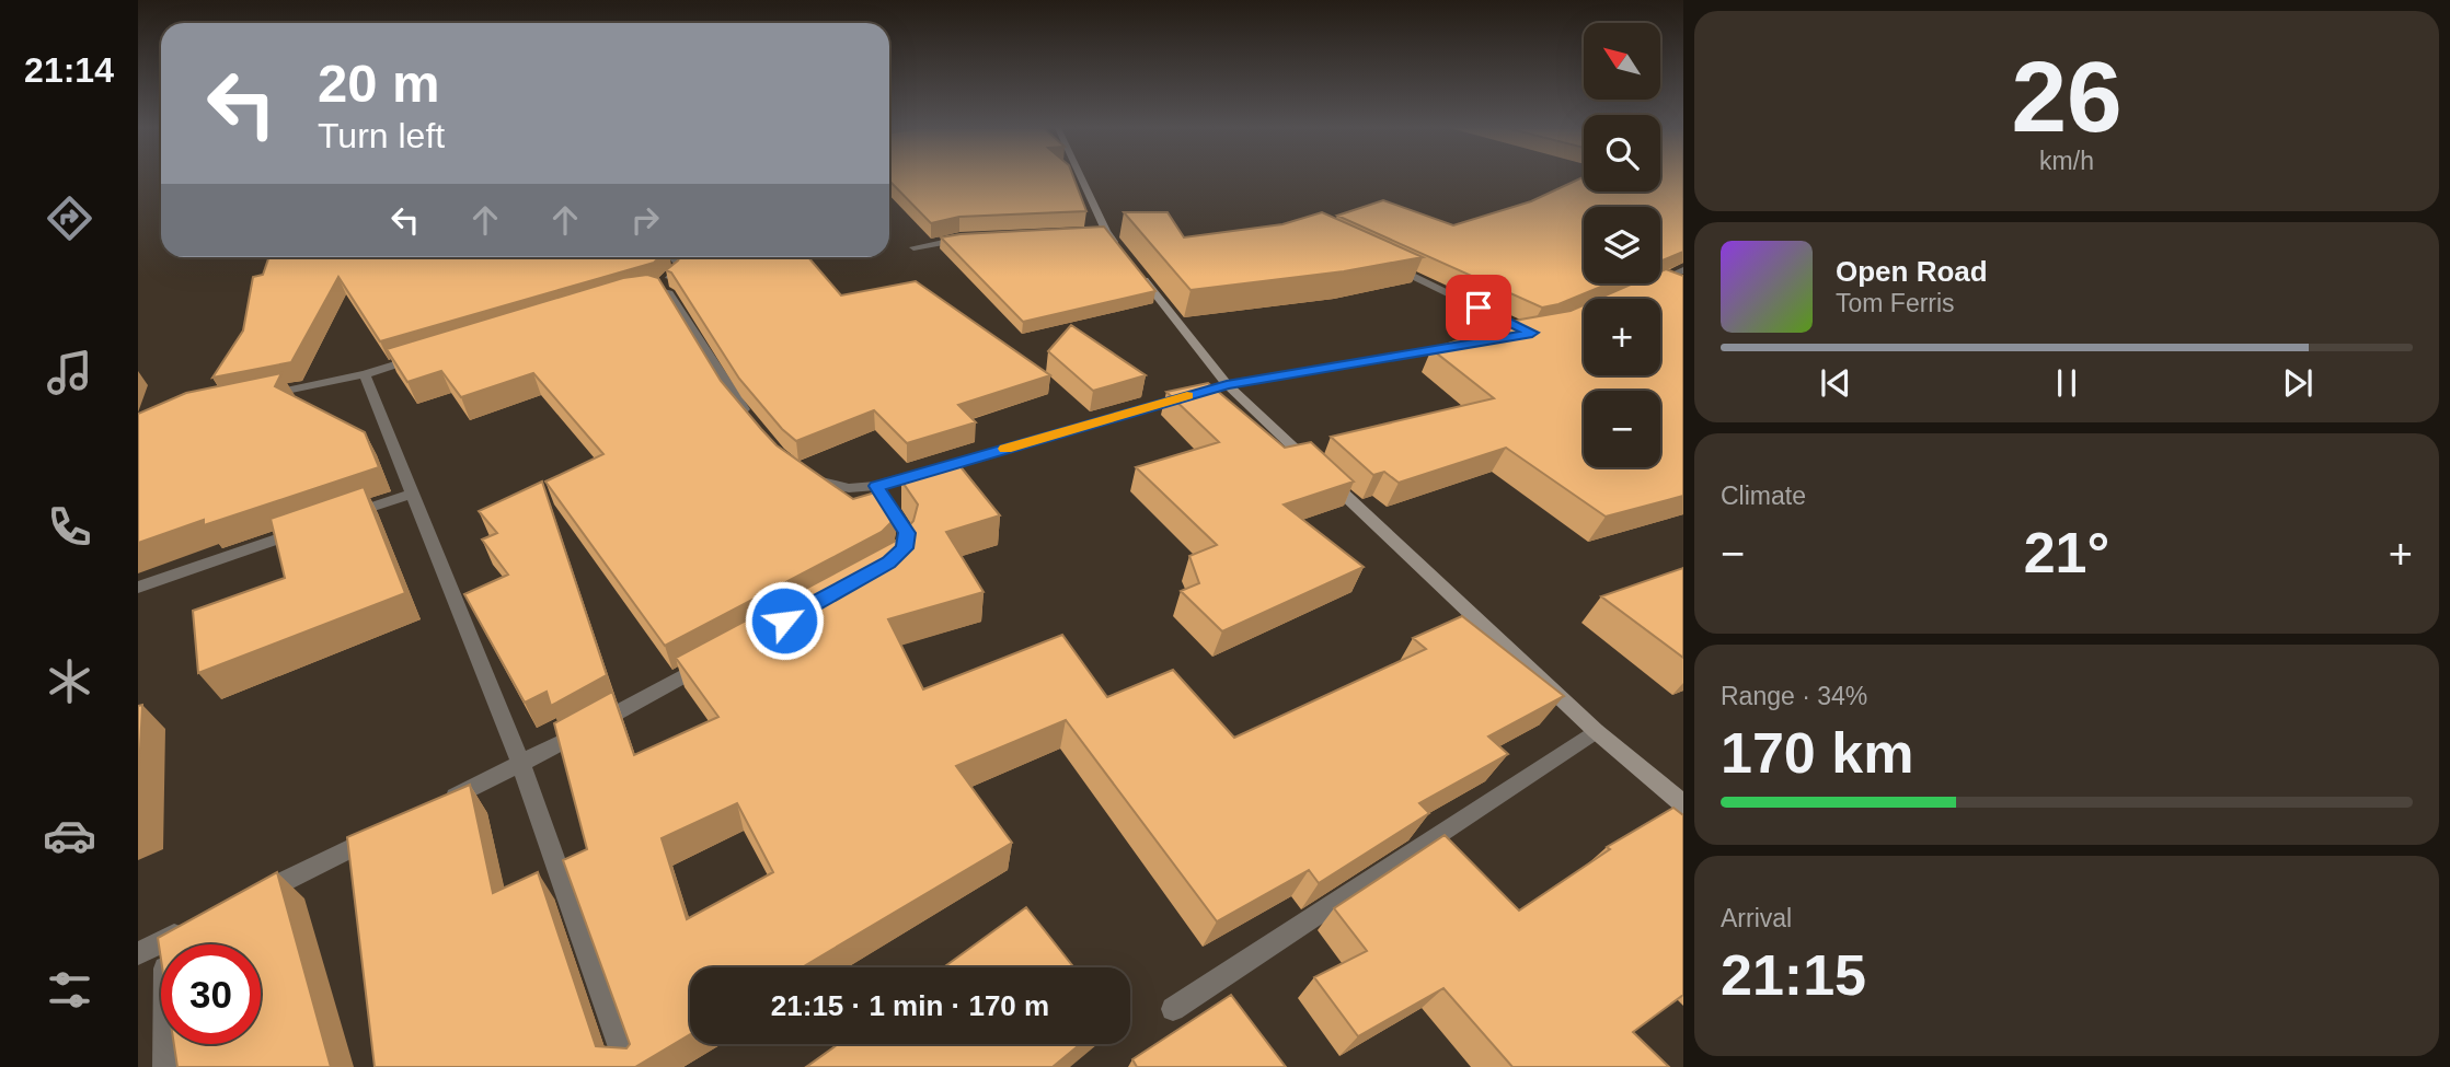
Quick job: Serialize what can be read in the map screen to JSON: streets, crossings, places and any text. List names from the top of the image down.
{
  "north": "top left",
  "page": {
    "tabs": "21:14",
    "tile": [
      ["26", "km/h"],
      "Climate",
      ["Range · 34%", "170 km"],
      ["Arrival", "21:15"]
    ],
    "map_buttons": ["+", "−"],
    "turn": ["20 m", "Turn left"],
    "song": ["Open Road", "Tom Ferris"],
    "heat": ["−", "21°", "+"],
    "limit": "30",
    "trip": "21:15 · 1 min · 170 m"
  }
}
